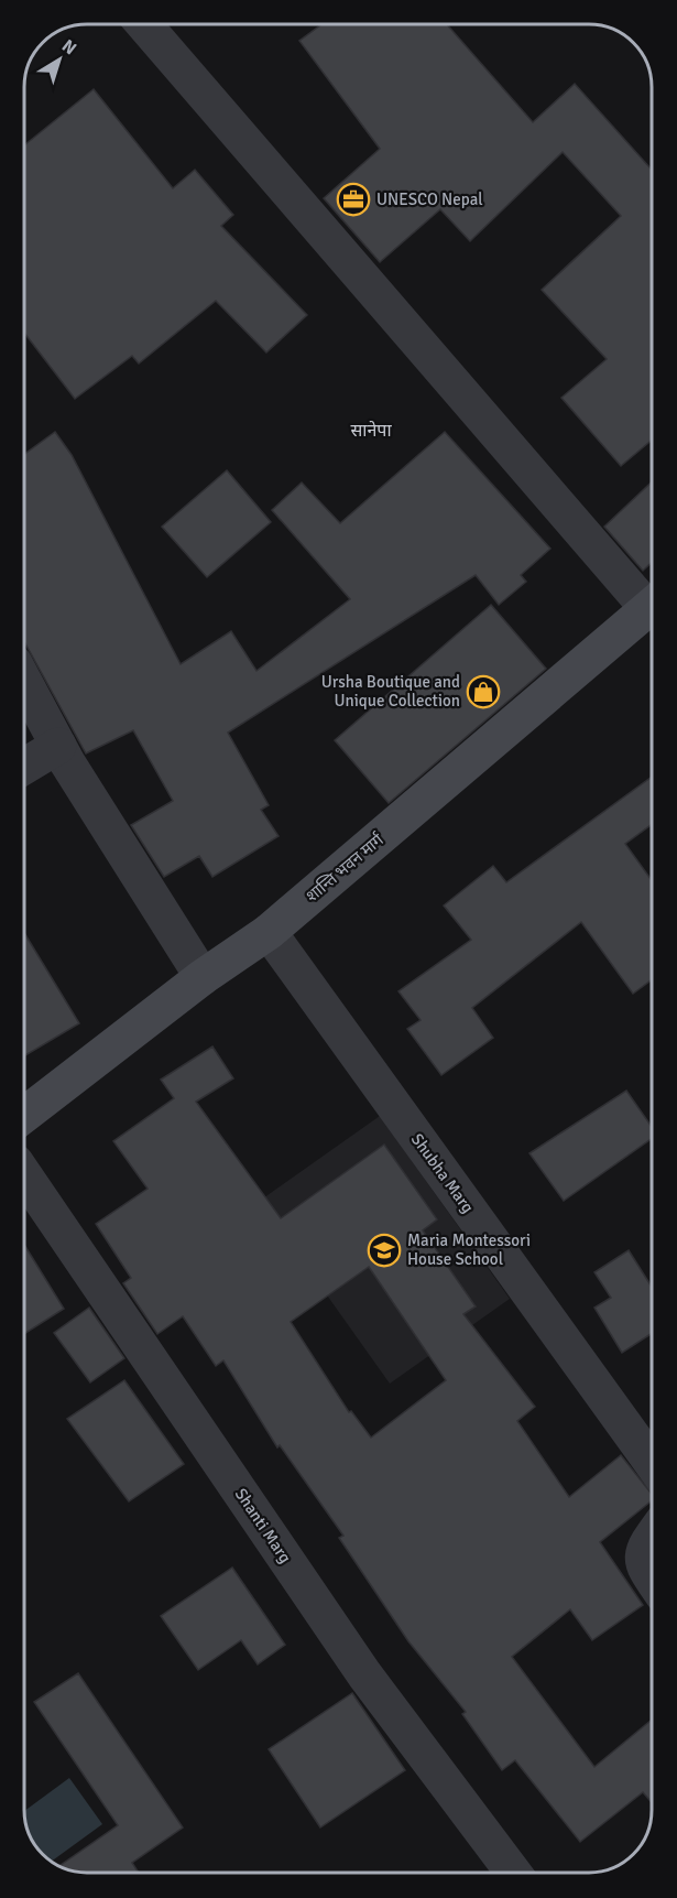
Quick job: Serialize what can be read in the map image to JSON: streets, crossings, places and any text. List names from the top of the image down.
{
  "streets": {
    "main road": ["शान्ति भवन मार्ग"],
    "street": ["Shubha Marg", "Shanti Marg"]
  },
  "crossings": [
    ["शान्ति भवन मार्ग", "Shubha Marg"]
  ],
  "districts": ["सानेपा"],
  "places": {
    "office": ["UNESCO Nepal"],
    "shop": ["Ursha Boutique and Unique Collection"],
    "school or university": ["Maria Montessori House School"]
  },
  "north": "top right"
}
